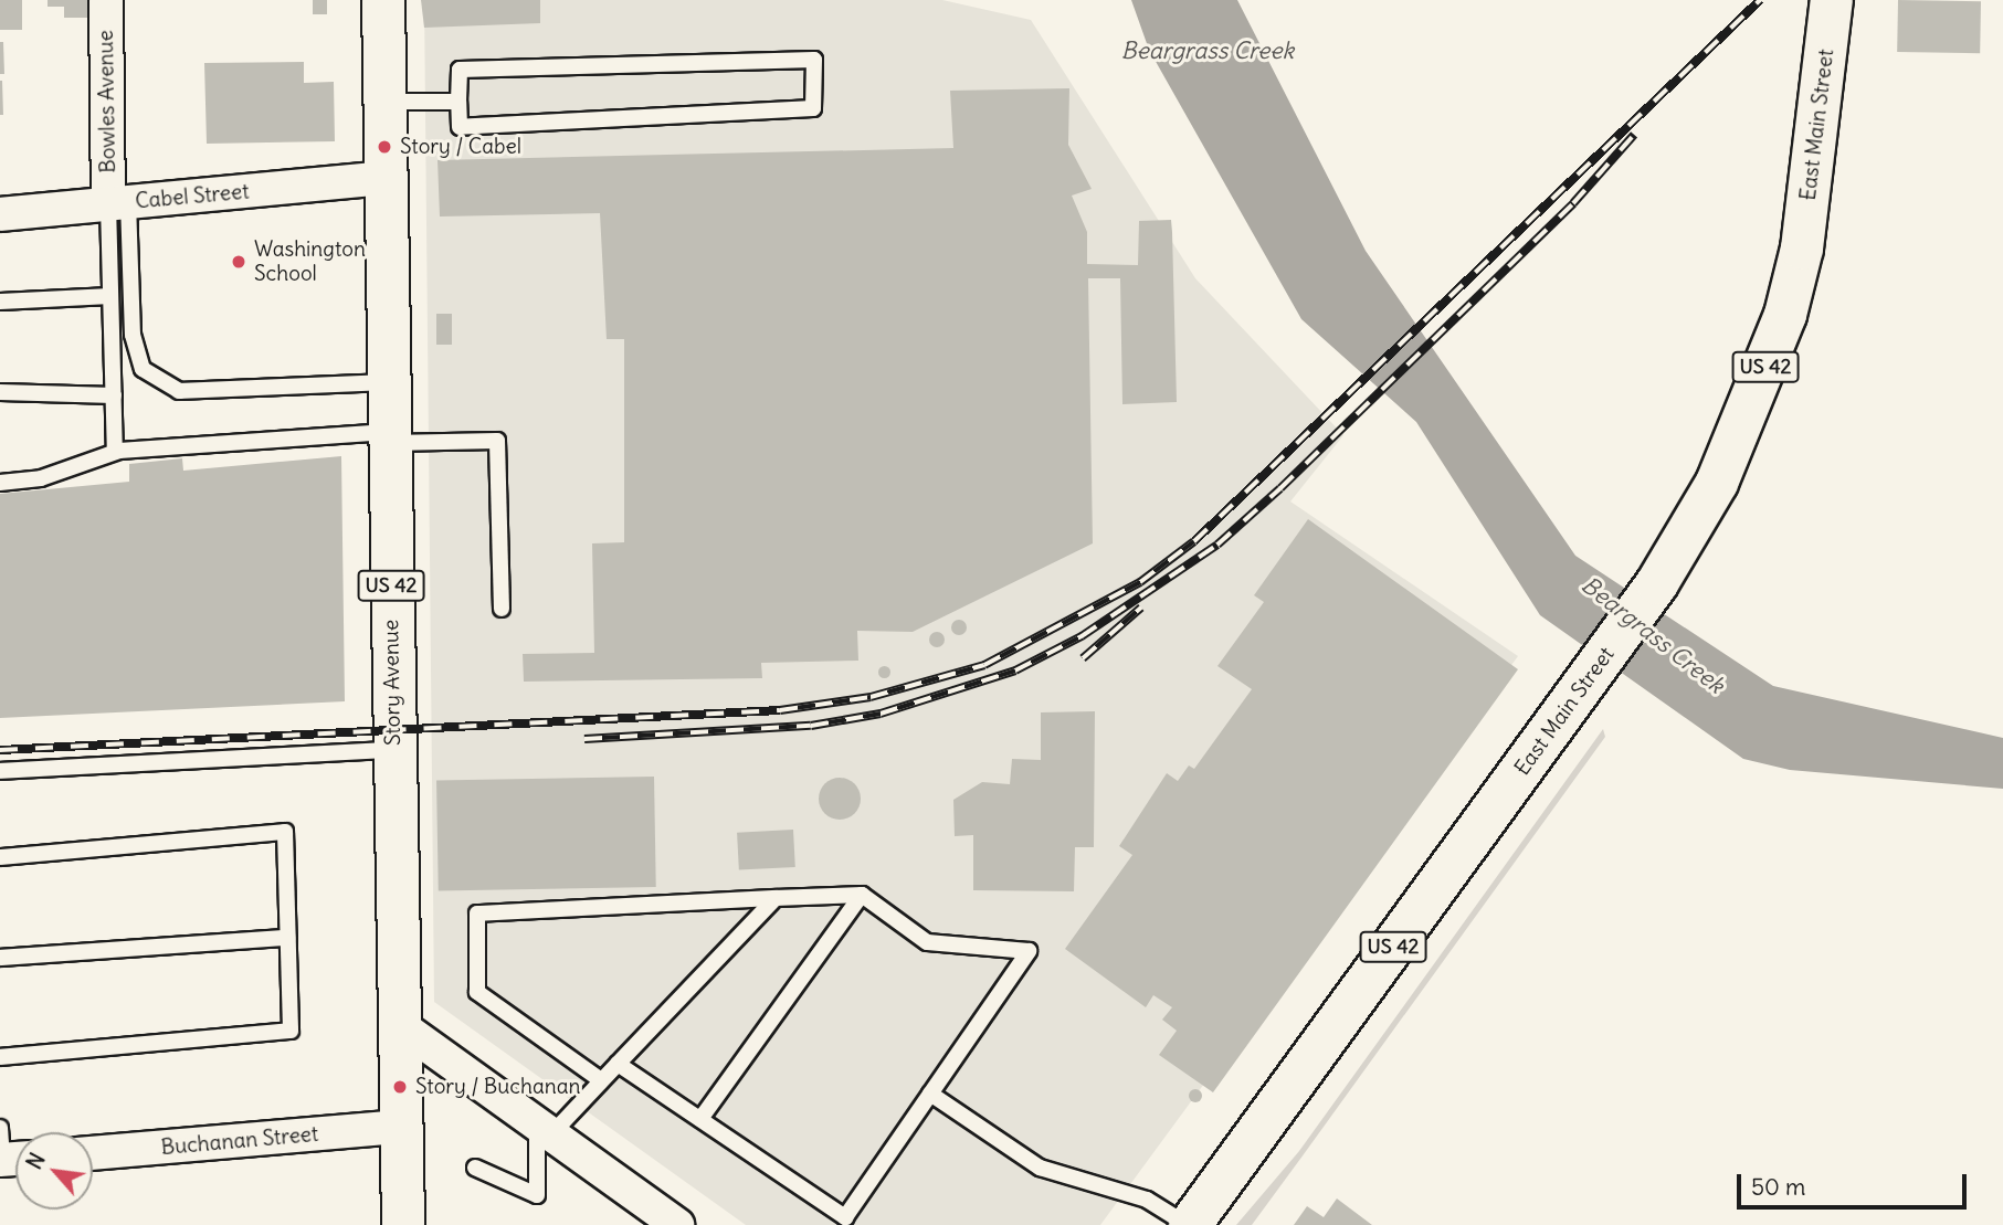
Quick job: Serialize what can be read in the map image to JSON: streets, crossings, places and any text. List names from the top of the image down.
{
  "streets": {
    "main road": ["East Main Street", "US 42", "Story Avenue"],
    "street": ["Bowles Avenue", "Cabel Street", "Buchanan Street"]
  },
  "crossings": [
    ["Bowles Avenue", "Cabel Street"],
    ["Cabel Street", "Story Avenue"],
    ["Story Avenue", "Buchanan Street"]
  ],
  "water": ["Beargrass Creek"],
  "places": ["Story / Cabel", "Washington School", "Story / Buchanan"],
  "scale_bar": "50 m",
  "north": "top left"
}
